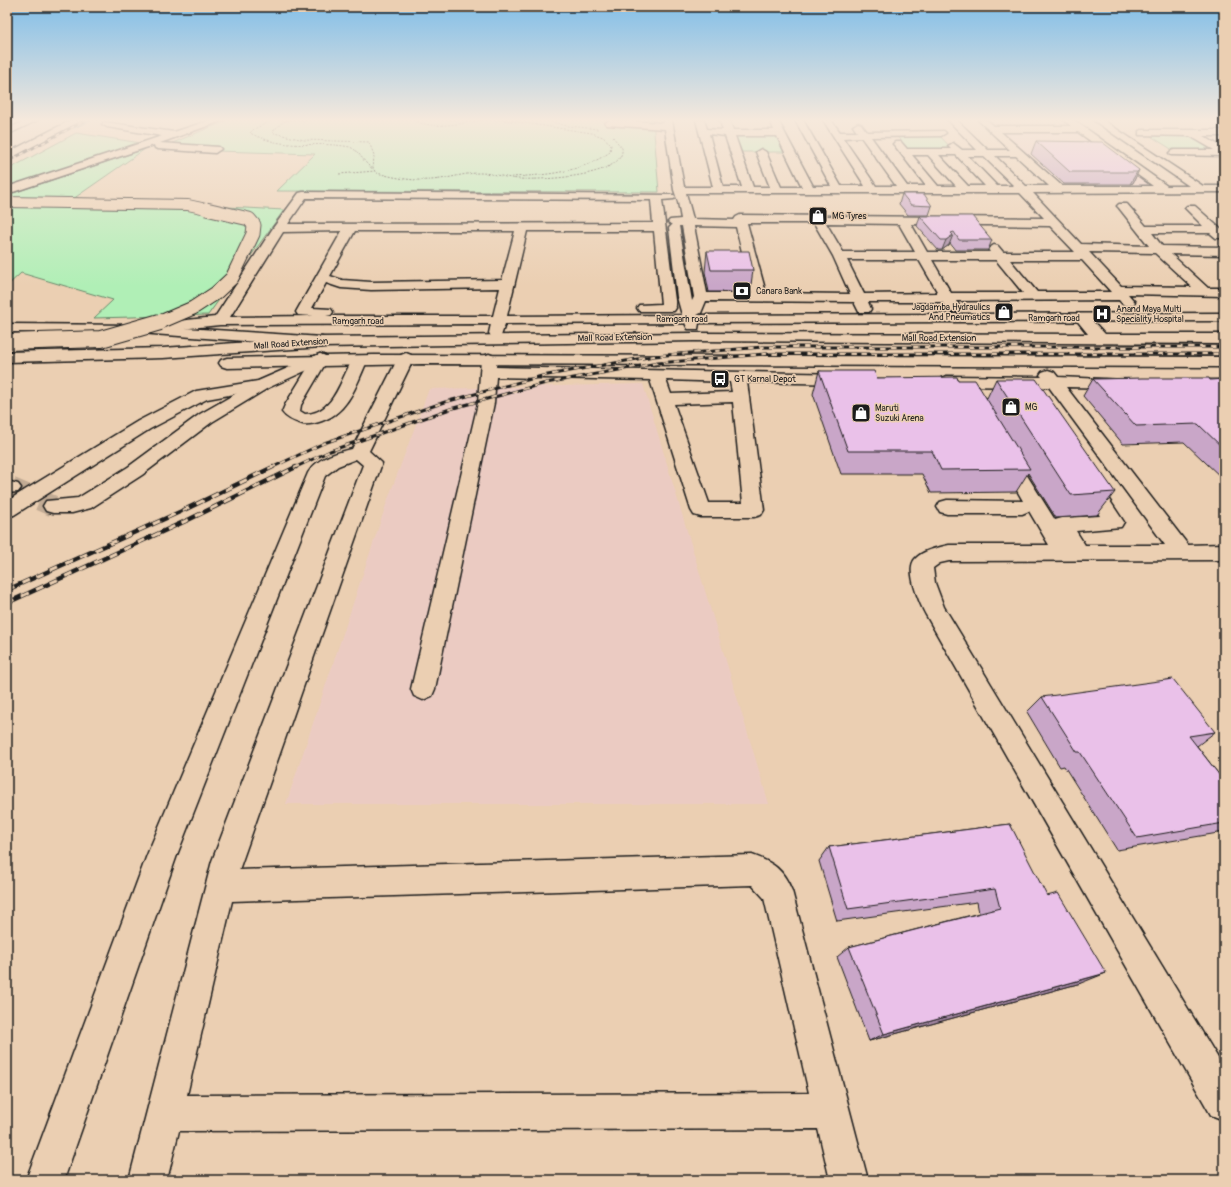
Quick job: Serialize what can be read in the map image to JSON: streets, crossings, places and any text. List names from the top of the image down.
{
  "streets": {
    "main road": ["Ramgarh road", "Mall Road Extension"]
  },
  "places": {
    "shop": [
      "MG Tyres",
      "Jagdamba Hydraulics And Pneumatics",
      "MG",
      "Maruti Suzuki Arena"
    ],
    "bank": ["Canara Bank"],
    "hospital": ["Anand Maya Multi Speciality Hospital"],
    "bus stop": ["GT Karnal Depot"]
  }
}
